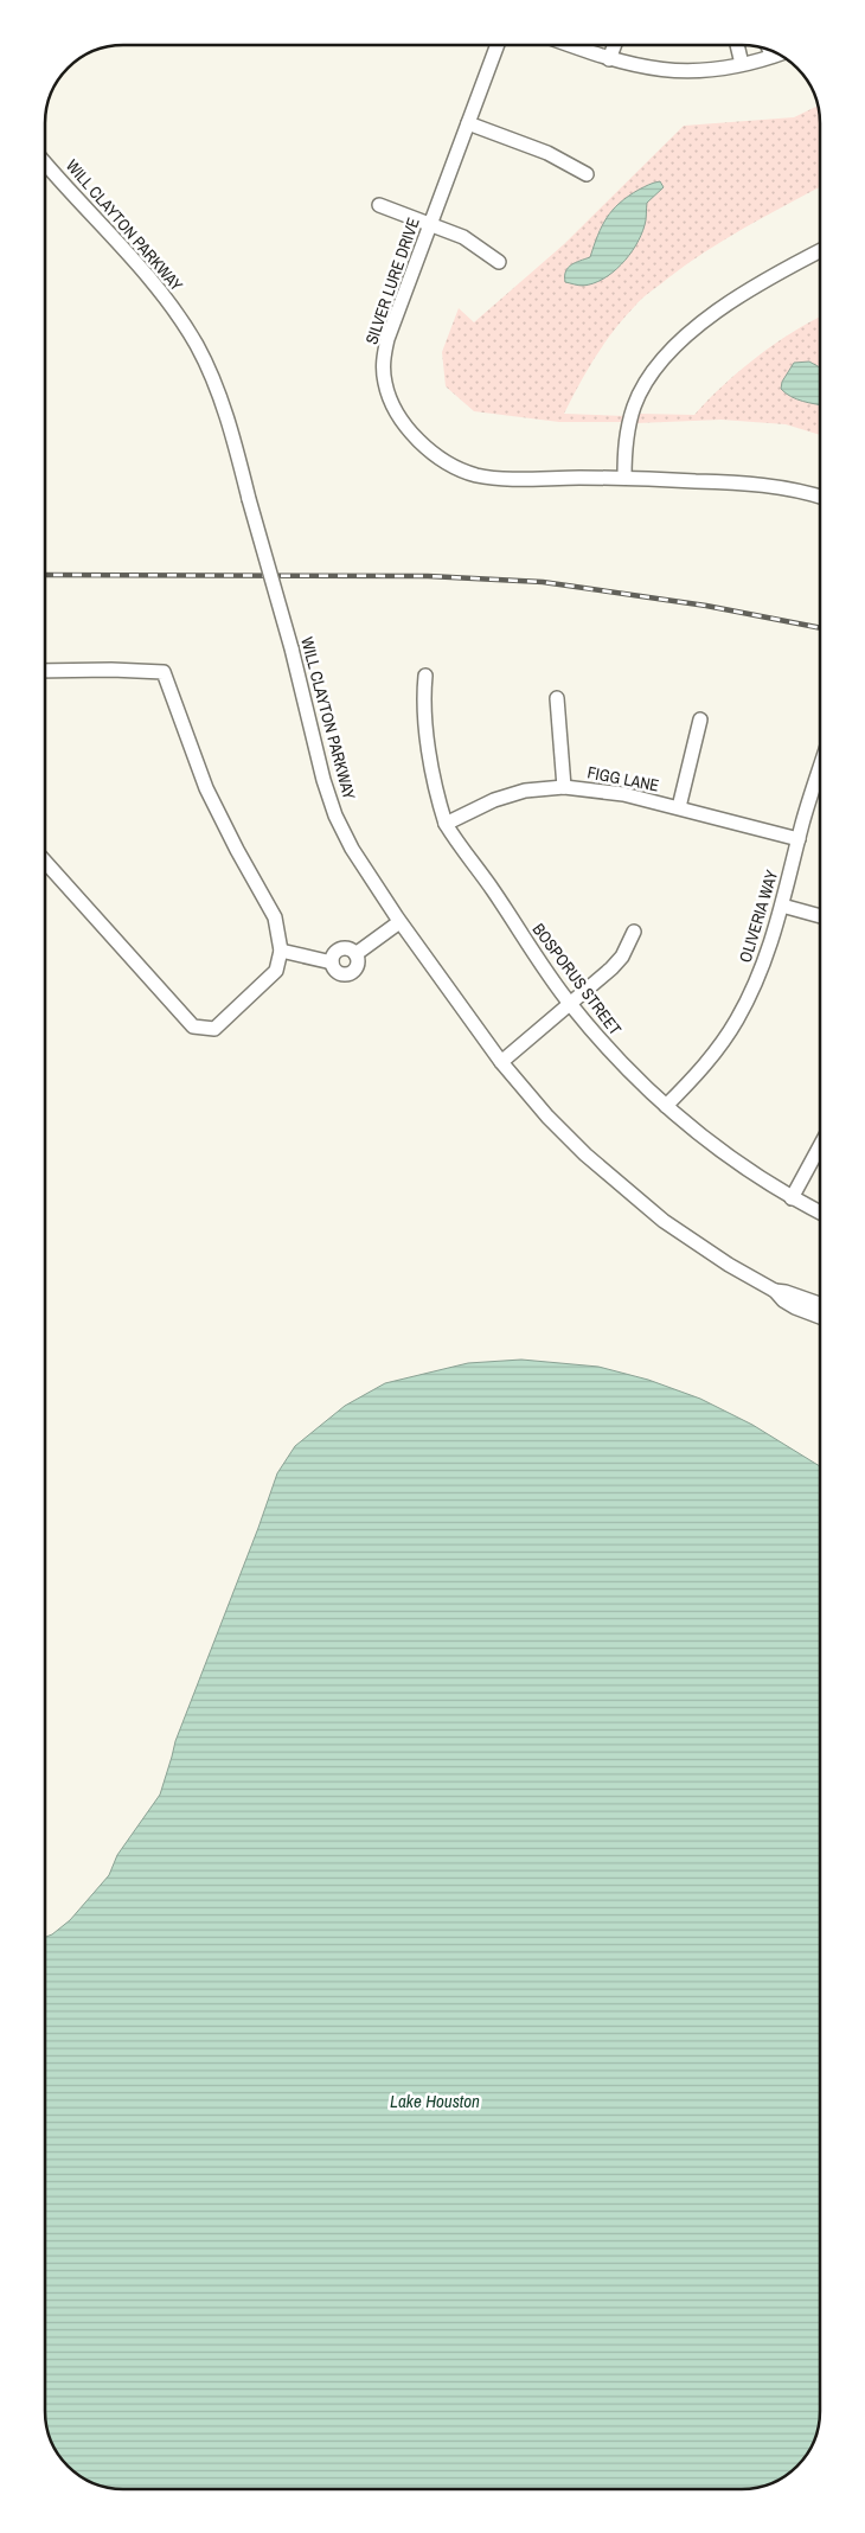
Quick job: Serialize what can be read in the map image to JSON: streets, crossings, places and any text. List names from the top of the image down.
{
  "streets": {
    "street": [
      "WILL CLAYTON PARKWAY",
      "SILVER LURE DRIVE",
      "FIGG LANE",
      "OLIVERIA WAY",
      "BOSPORUS STREET"
    ]
  },
  "crossings": [
    ["FIGG LANE", "OLIVERIA WAY"],
    ["FIGG LANE", "BOSPORUS STREET"],
    ["OLIVERIA WAY", "BOSPORUS STREET"]
  ],
  "water": ["Lake Houston"]
}
